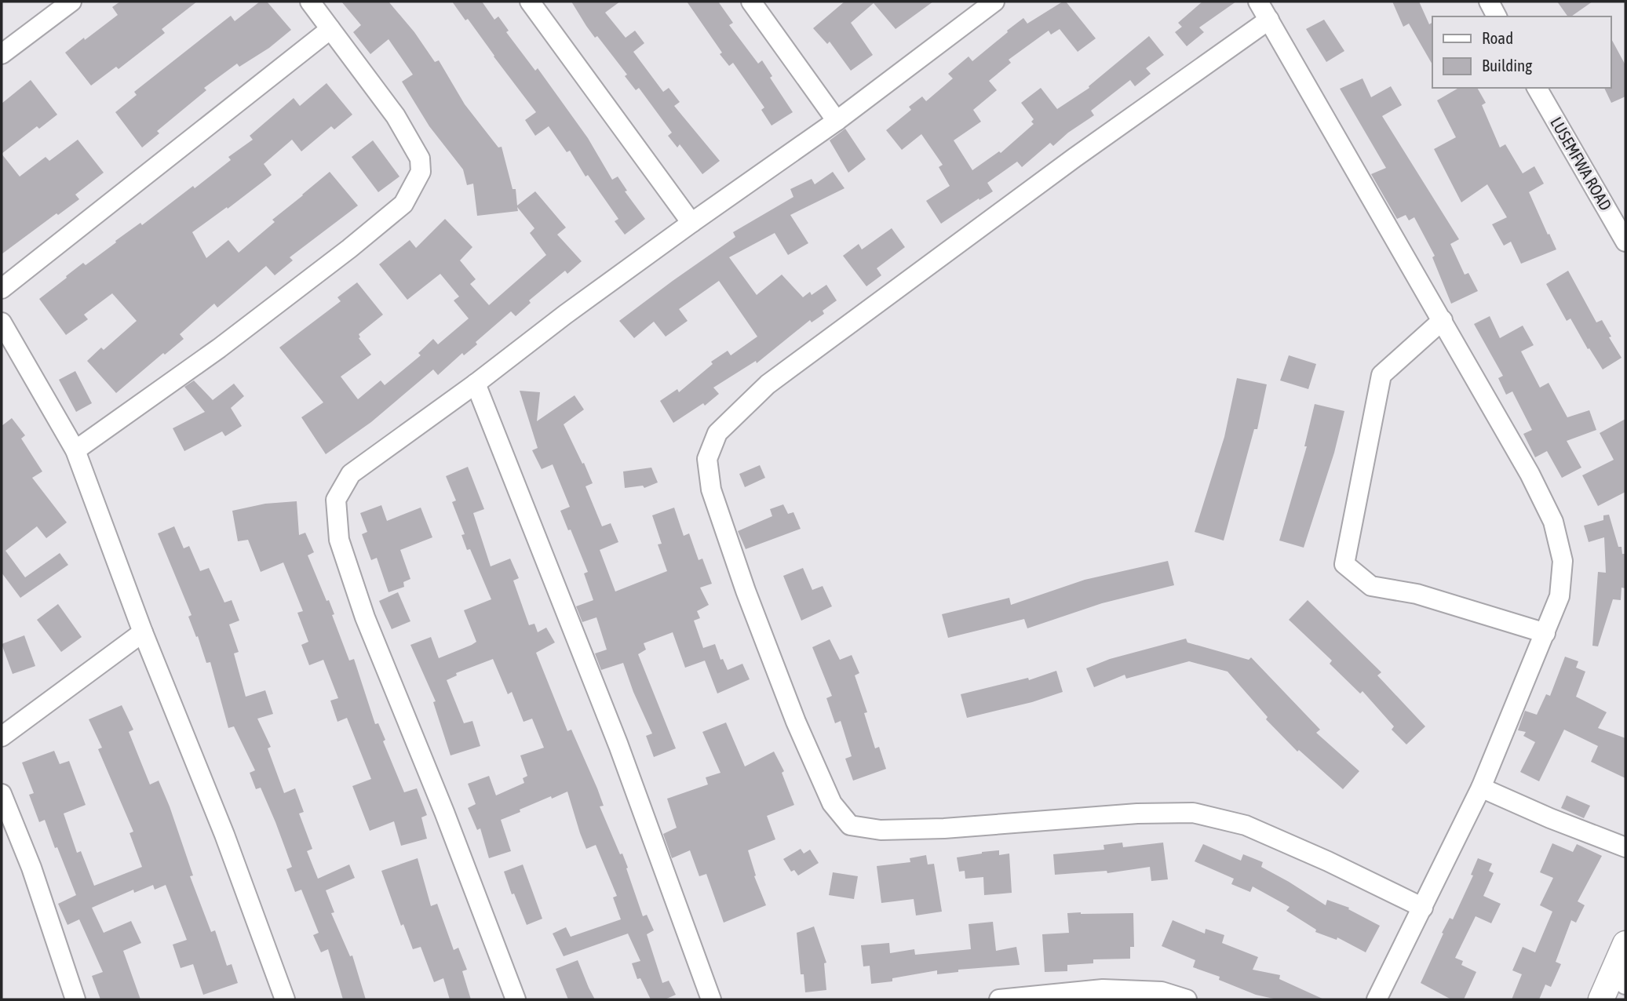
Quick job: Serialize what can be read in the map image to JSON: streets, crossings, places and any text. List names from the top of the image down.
{
  "streets": {
    "street": ["LUSEMFWA ROAD"]
  },
  "legend": ["Road", "Building"]
}
